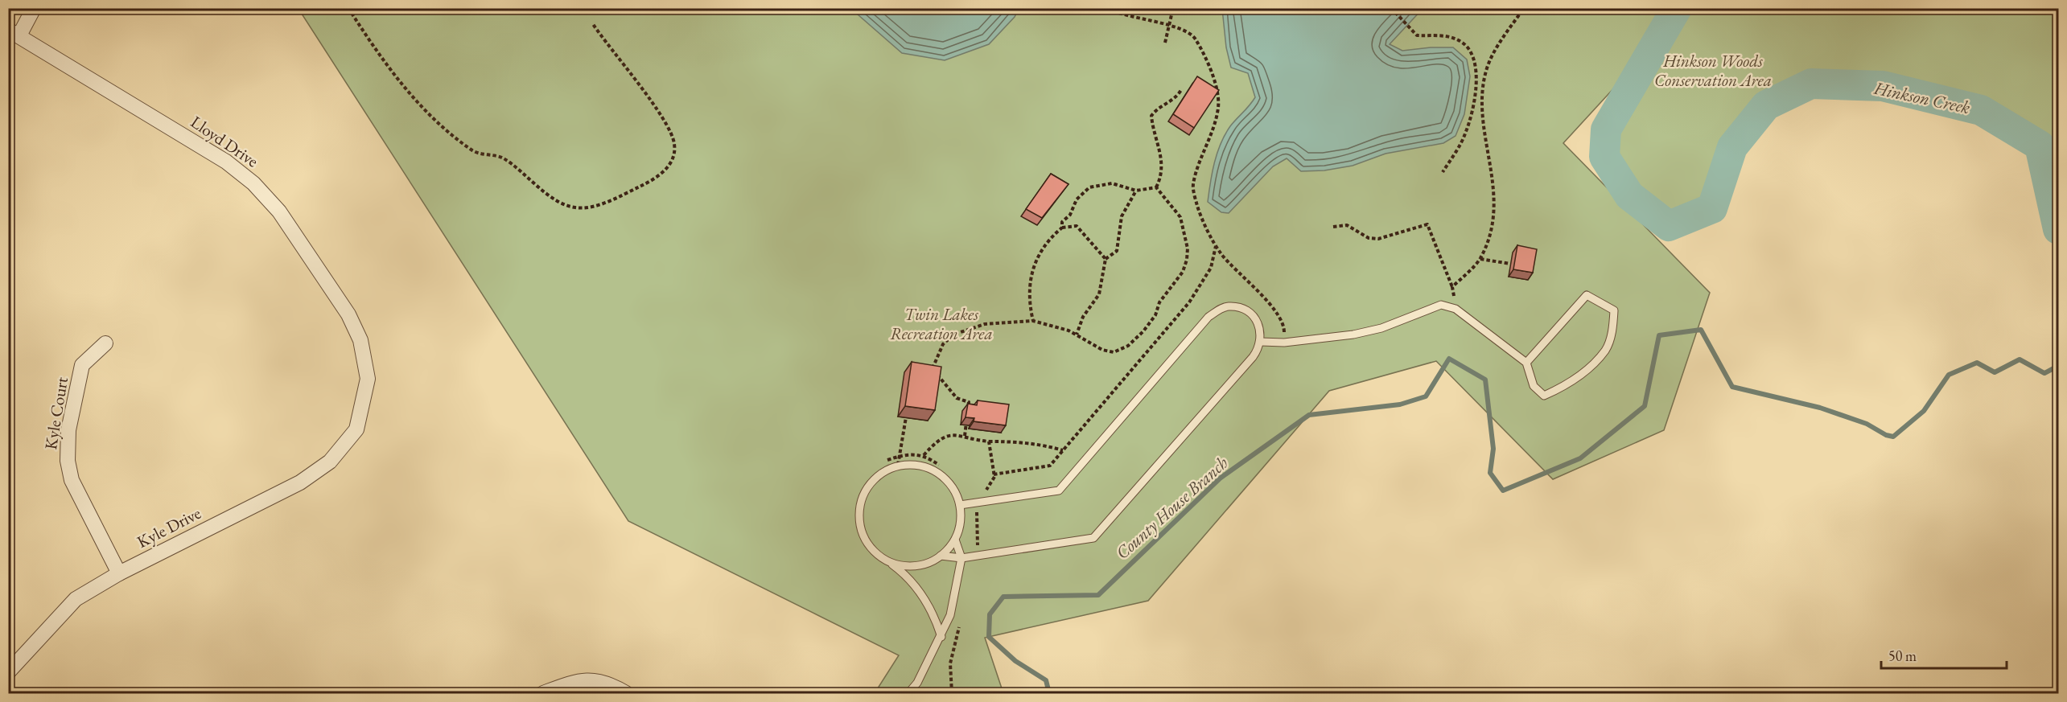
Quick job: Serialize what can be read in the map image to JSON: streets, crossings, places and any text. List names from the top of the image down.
{
  "streets": {
    "street": ["Lloyd Drive", "Kyle Court", "Kyle Drive"]
  },
  "crossings": [
    ["Lloyd Drive", "Kyle Drive"],
    ["Kyle Court", "Kyle Drive"]
  ],
  "water": ["Hinkson Creek", "County House Branch"],
  "parks": ["Hinkson Woods Conservation Area", "Twin Lakes Recreation Area"],
  "scale_bar": "50 m"
}
